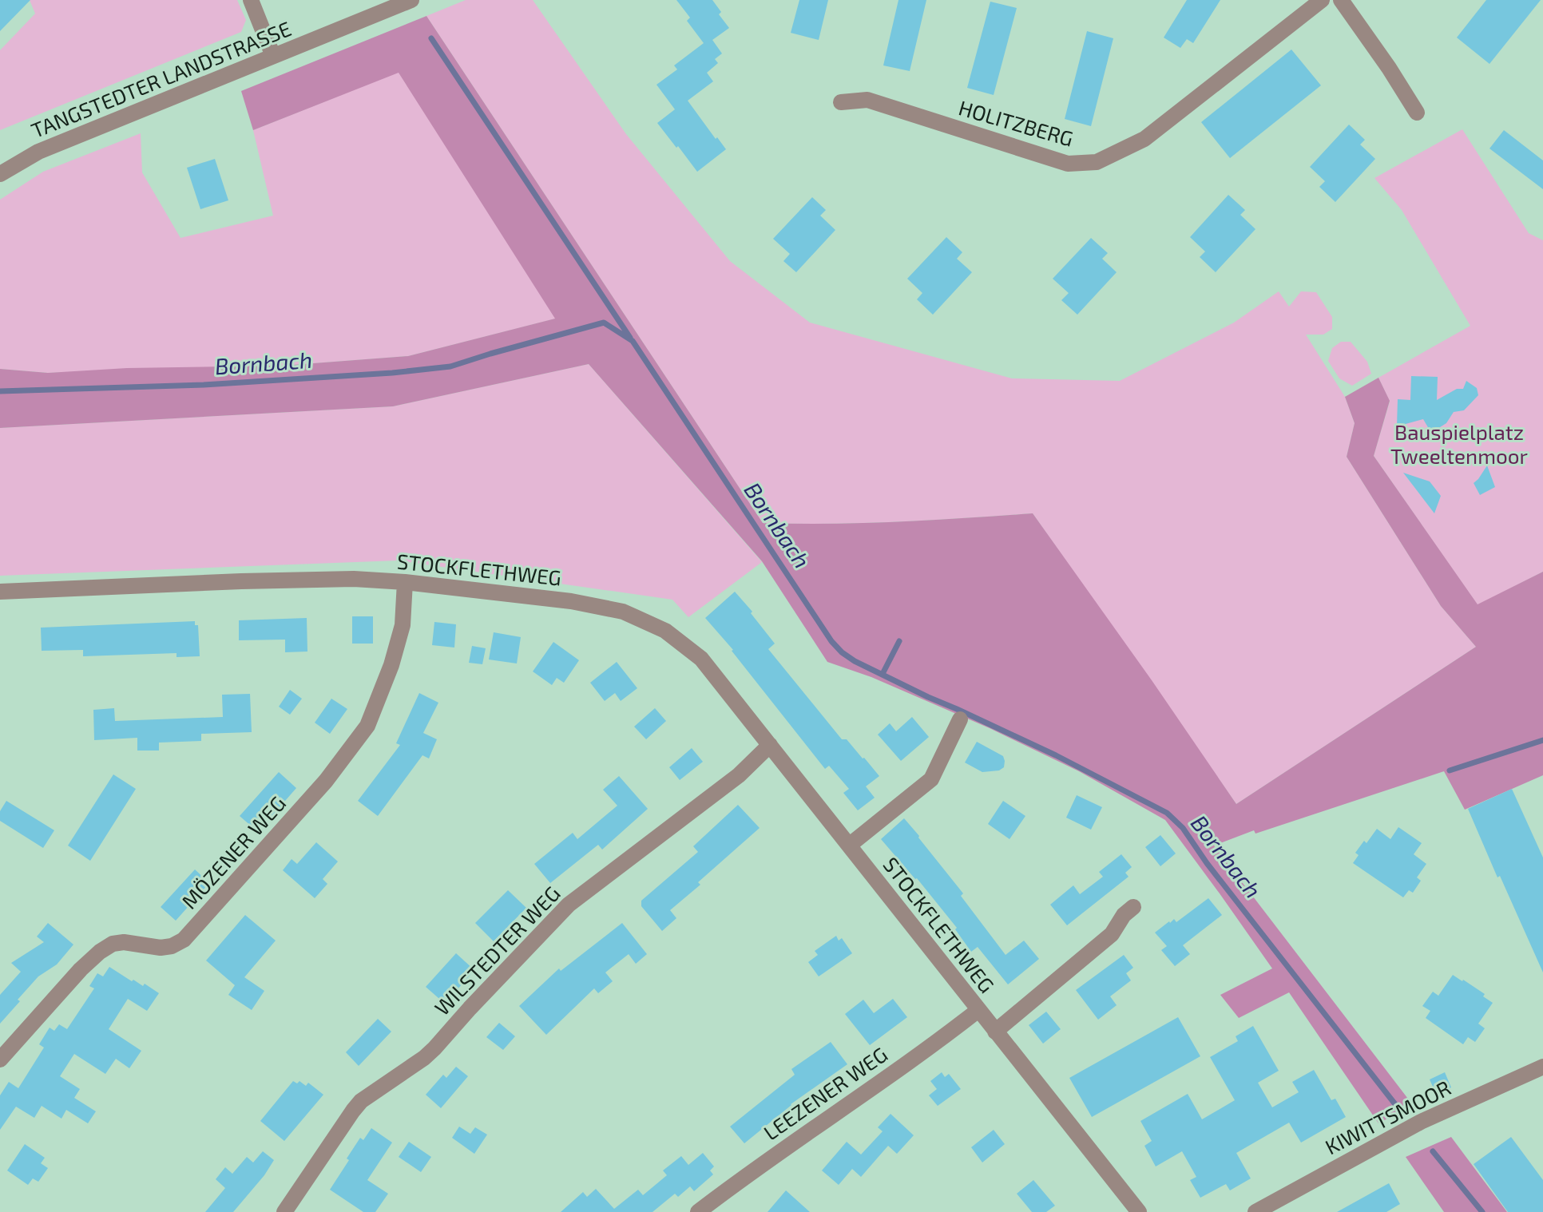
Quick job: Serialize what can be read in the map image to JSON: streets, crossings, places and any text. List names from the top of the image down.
{
  "streets": {
    "street": [
      "TANGSTEDTER LANDSTRASSE",
      "HOLITZBERG",
      "STOCKFLETHWEG",
      "MÖZENER WEG",
      "WILSTEDTER WEG",
      "LEEZENER WEG",
      "KIWITTSMOOR"
    ]
  },
  "crossings": [
    ["STOCKFLETHWEG", "MÖZENER WEG"],
    ["STOCKFLETHWEG", "WILSTEDTER WEG"],
    ["STOCKFLETHWEG", "LEEZENER WEG"]
  ],
  "water": ["Bornbach"],
  "parks": ["Bauspielplatz Tweeltenmoor"]
}
